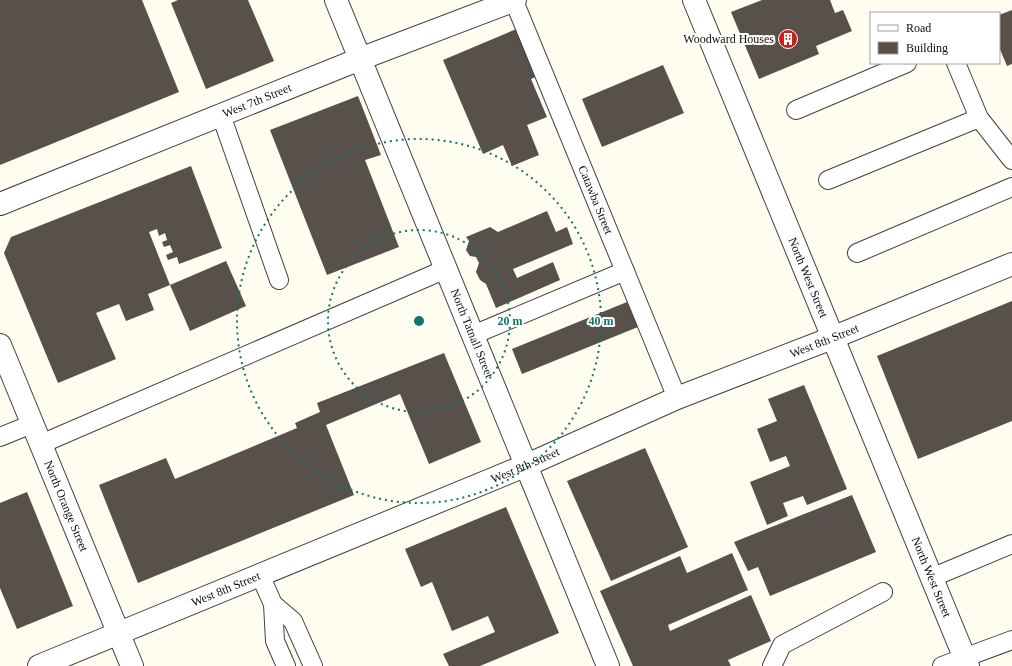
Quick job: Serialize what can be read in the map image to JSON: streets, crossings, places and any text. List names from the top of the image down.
{
  "streets": {
    "street": [
      "West 7th Street",
      "North West Street",
      "North Tatnall Street",
      "West 8th Street",
      "North Orange Street"
    ],
    "lane": ["Catawba Street"]
  },
  "crossings": [
    ["West 7th Street", "Catawba Street"],
    ["West 7th Street", "North Tatnall Street"],
    ["Catawba Street", "West 8th Street"],
    ["North West Street", "West 8th Street"],
    ["North Tatnall Street", "West 8th Street"],
    ["West 8th Street", "North Orange Street"]
  ],
  "places": {
    "building": ["Woodward Houses"]
  },
  "legend": ["Road", "Building"],
  "rings": ["20 m", "40 m"]
}
